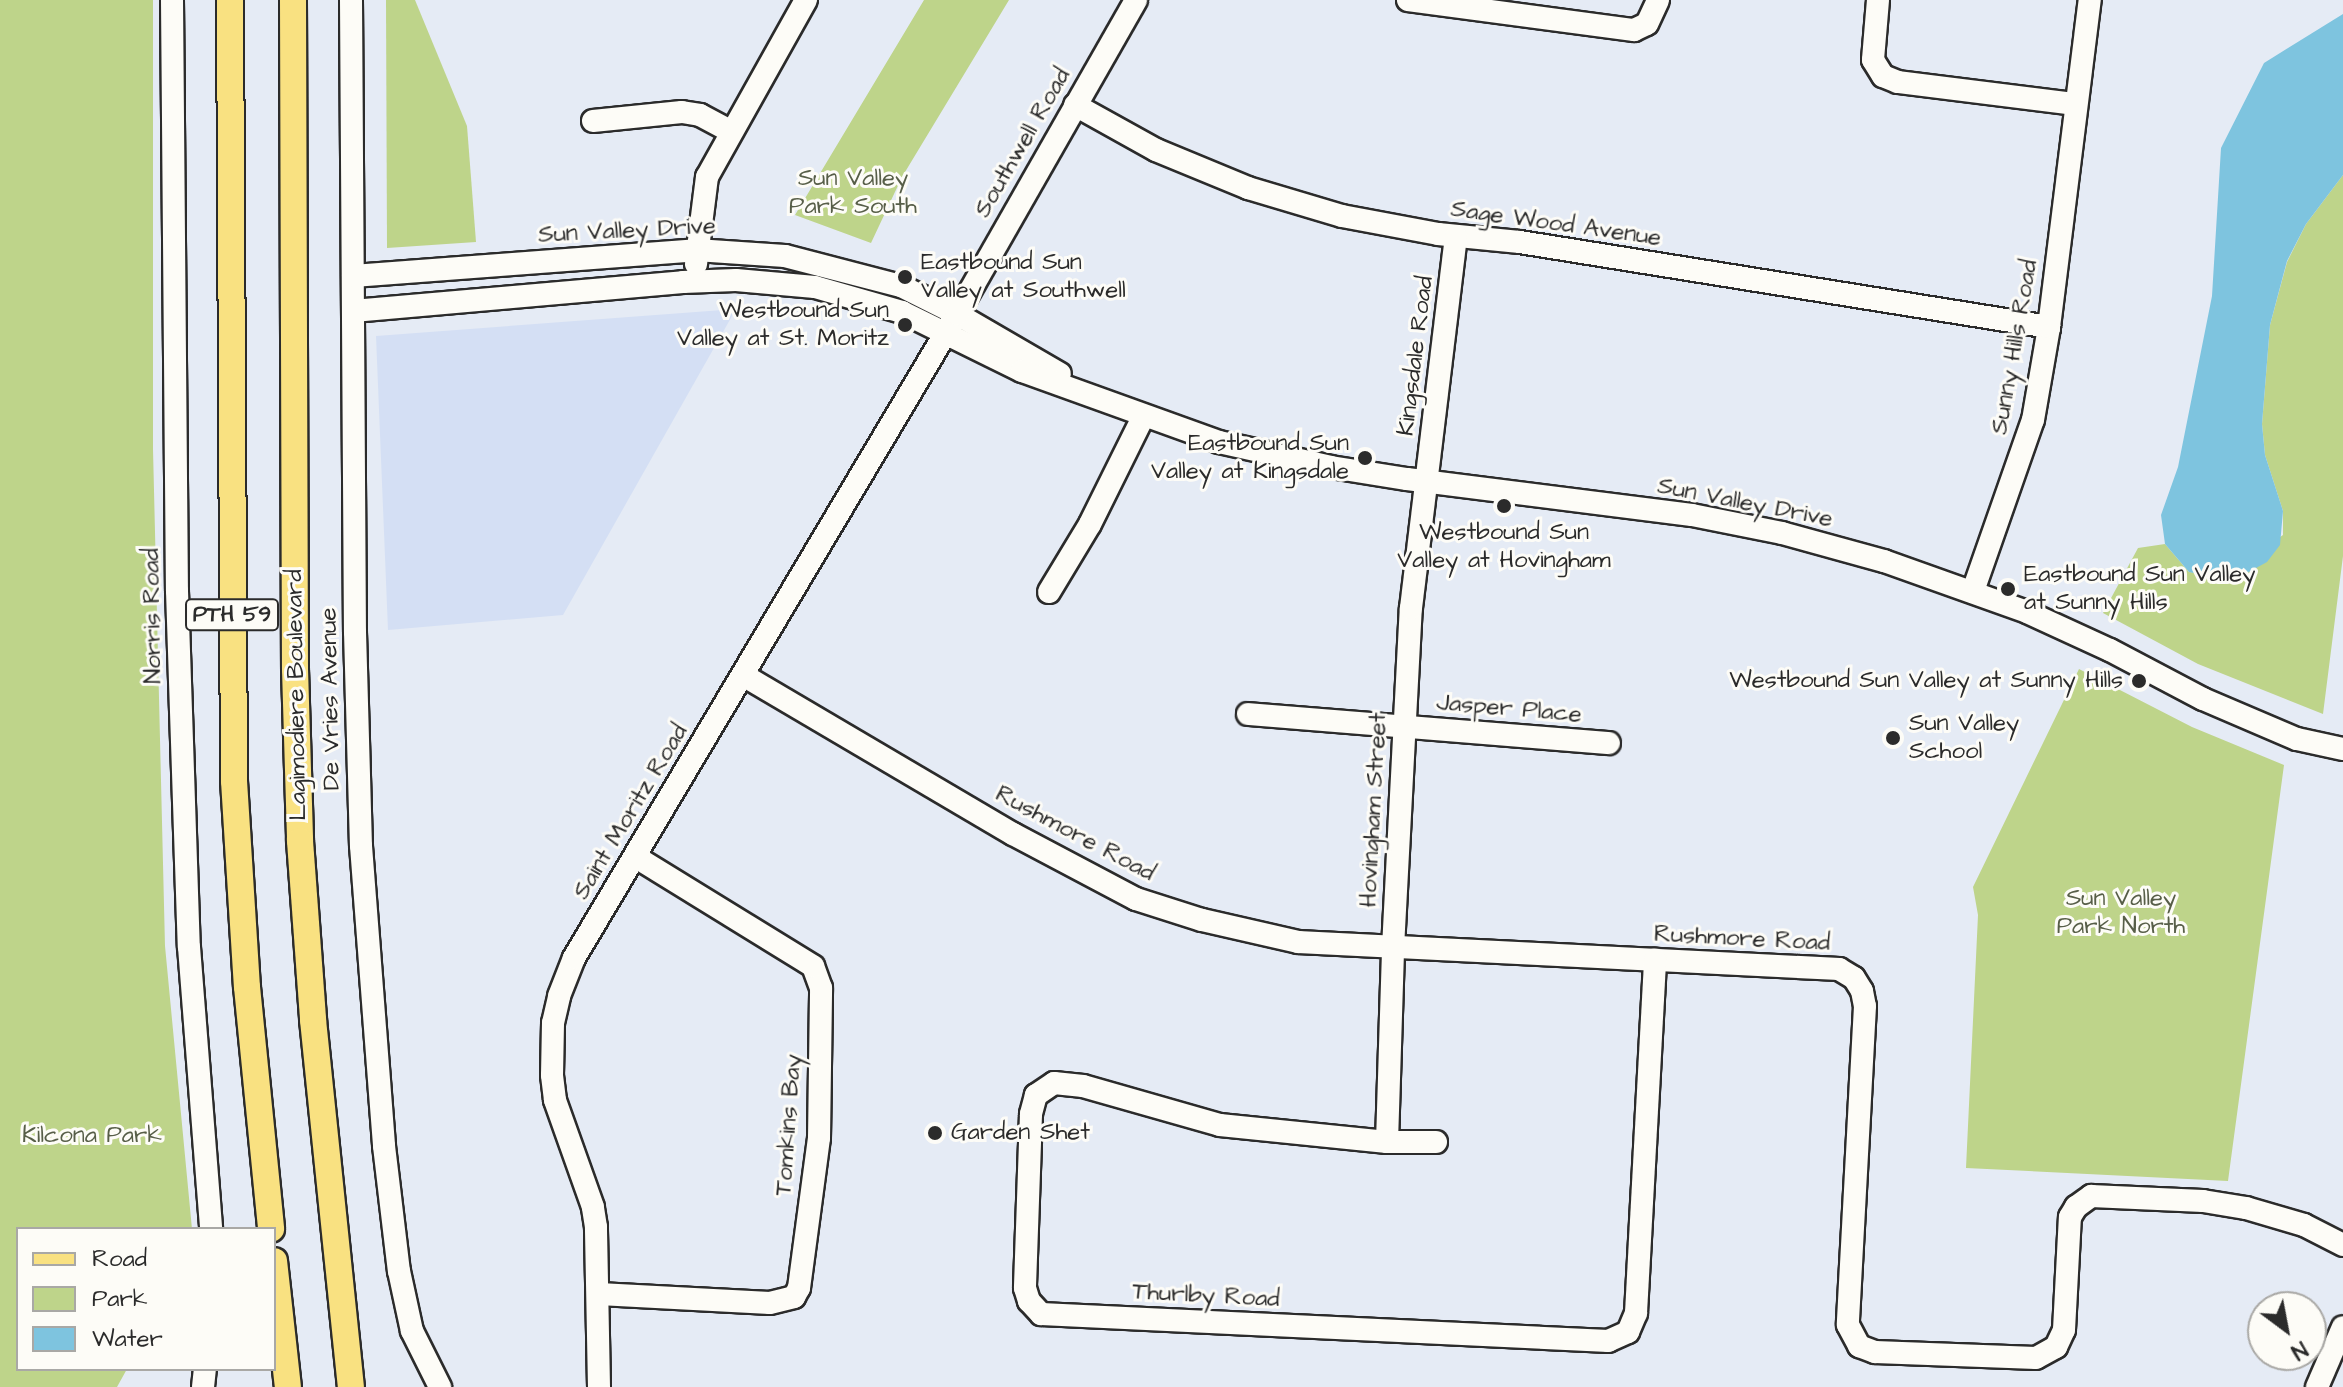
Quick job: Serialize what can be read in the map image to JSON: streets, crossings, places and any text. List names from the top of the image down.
{
  "streets": {
    "main road": ["PTH 59", "Lagimodiere Boulevard"],
    "street": [
      "Southwell Road",
      "Sage Wood Avenue",
      "Sun Valley Drive",
      "Sunny Hills Road",
      "Kingsdale Road",
      "Norris Road",
      "De Vries Avenue",
      "Jasper Place",
      "Hovingham Street",
      "Saint Moritz Road",
      "Rushmore Road",
      "Tomkins Bay",
      "Thurlby Road"
    ]
  },
  "crossings": [
    ["Southwell Road", "Sage Wood Avenue"],
    ["Southwell Road", "Sun Valley Drive"],
    ["Southwell Road", "Saint Moritz Road"],
    ["Sage Wood Avenue", "Sunny Hills Road"],
    ["Sage Wood Avenue", "Kingsdale Road"],
    ["Sun Valley Drive", "Sunny Hills Road"],
    ["Sun Valley Drive", "Kingsdale Road"],
    ["Sun Valley Drive", "De Vries Avenue"],
    ["Sun Valley Drive", "Hovingham Street"],
    ["Sun Valley Drive", "Saint Moritz Road"],
    ["Kingsdale Road", "Hovingham Street"],
    ["Jasper Place", "Hovingham Street"],
    ["Hovingham Street", "Rushmore Road"],
    ["Hovingham Street", "Thurlby Road"],
    ["Saint Moritz Road", "Rushmore Road"],
    ["Saint Moritz Road", "Tomkins Bay"],
    ["Rushmore Road", "Thurlby Road"]
  ],
  "parks": ["Sun Valley Park South", "Sun Valley Park North", "Kilcona Park"],
  "places": [
    "Eastbound Sun Valley at Southwell",
    "Westbound Sun Valley at St. Moritz",
    "Eastbound Sun Valley at Kingsdale",
    "Westbound Sun Valley at Hovingham",
    "Eastbound Sun Valley at Sunny Hills",
    "Westbound Sun Valley at Sunny Hills",
    "Sun Valley School",
    "Garden Shet"
  ],
  "legend": ["Road", "Park", "Water"],
  "north": "bottom right"
}
